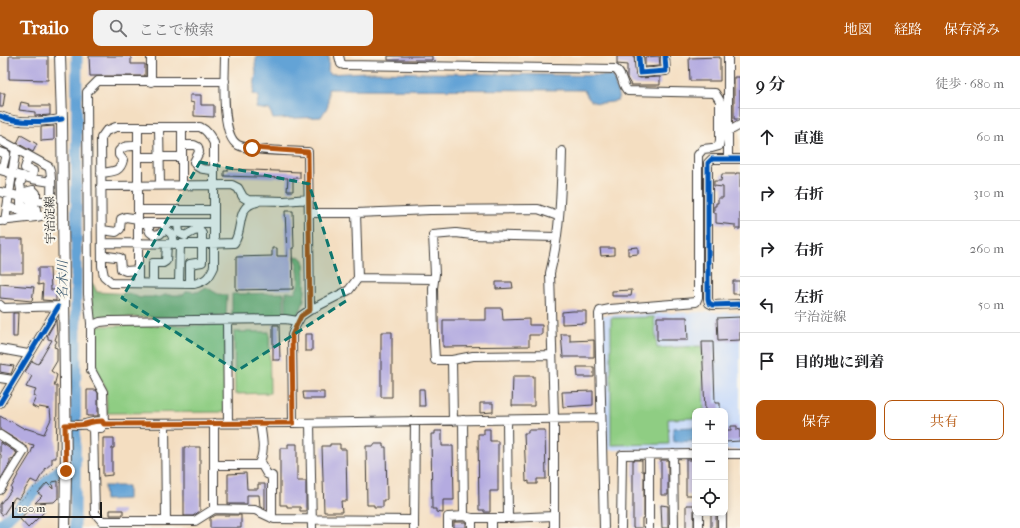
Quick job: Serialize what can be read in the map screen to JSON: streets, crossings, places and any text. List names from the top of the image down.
{
  "streets": {
    "main road": ["宇治淀線"]
  },
  "water": ["名木川"],
  "scale_bar": "100 m",
  "page": {
    "header": "Trailo",
    "search": "ここで検索",
    "nav": ["地図", "経路", "保存済み"],
    "heading": ["9 分", "徒歩 · 680 m"],
    "list": [
      ["直進", "60 m"],
      ["右折", "310 m"],
      ["右折", "260 m"],
      ["左折", "宇治淀線", "50 m"],
      "目的地に到着"
    ],
    "buttons": ["保存", "共有"],
    "map_buttons": ["+", "−"],
    "scale": "100 m"
  }
}
